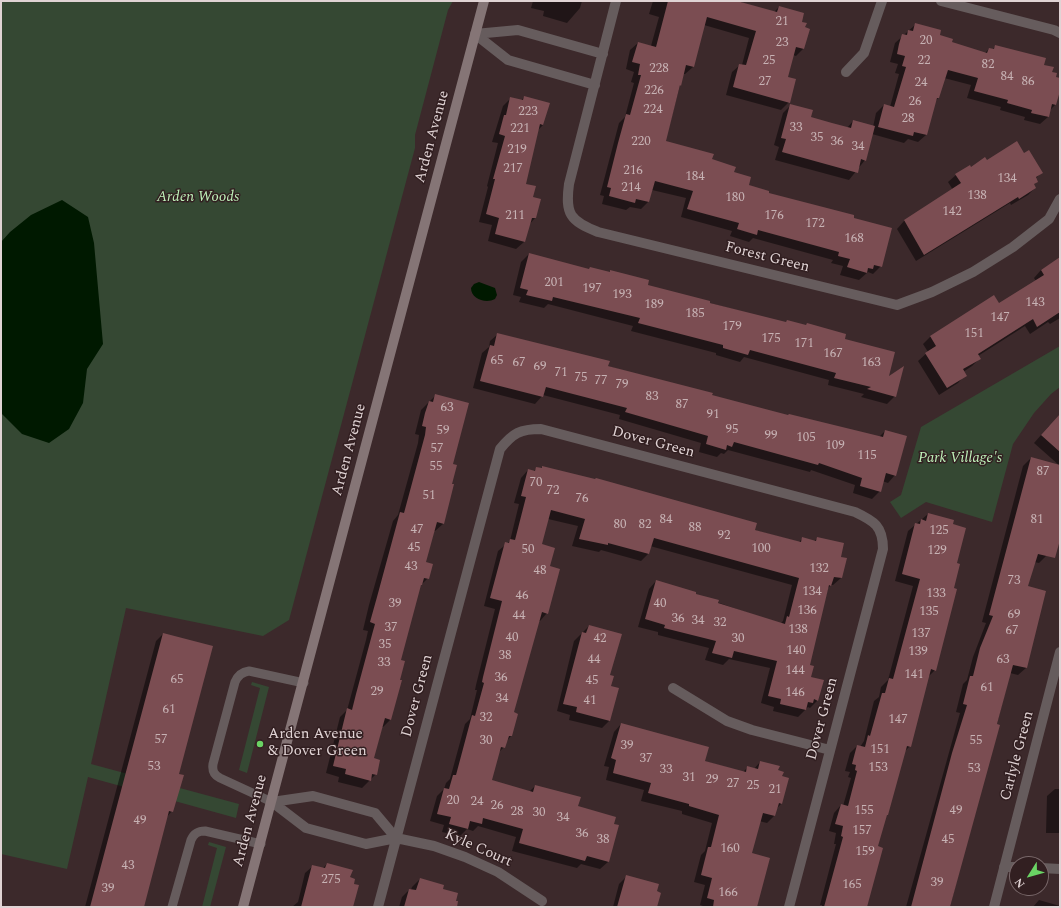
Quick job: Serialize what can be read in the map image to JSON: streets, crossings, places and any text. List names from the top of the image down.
{
  "streets": {
    "street": [
      "Arden Avenue",
      "Forest Green",
      "Dover Green",
      "Carlyle Green",
      "Kyle Court"
    ]
  },
  "crossings": [
    ["Arden Avenue", "Kyle Court"],
    ["Dover Green", "Kyle Court"]
  ],
  "parks": ["Arden Woods", "Park Village's"],
  "places": ["Arden Avenue & Dover Green"],
  "house_numbers": [
    "21",
    "20",
    "23",
    "25",
    "22",
    "82",
    "228",
    "84",
    "27",
    "86",
    "24",
    "226",
    "26",
    "224",
    "223",
    "28",
    "33",
    "221",
    "35",
    "220",
    "36",
    "34",
    "219",
    "217",
    "216",
    "184",
    "134",
    "214",
    "138",
    "180",
    "142",
    "211",
    "176",
    "172",
    "168",
    "201",
    "197",
    "193",
    "143",
    "189",
    "185",
    "147",
    "179",
    "151",
    "175",
    "171",
    "167",
    "65",
    "67",
    "163",
    "69",
    "71",
    "75",
    "77",
    "79",
    "83",
    "87",
    "63",
    "91",
    "95",
    "59",
    "99",
    "105",
    "109",
    "57",
    "115",
    "55",
    "87",
    "70",
    "72",
    "51",
    "76",
    "84",
    "81",
    "80",
    "82",
    "88",
    "47",
    "125",
    "92",
    "45",
    "100",
    "50",
    "129",
    "43",
    "132",
    "48",
    "73",
    "134",
    "133",
    "46",
    "39",
    "40",
    "136",
    "135",
    "69",
    "44",
    "36",
    "34",
    "32",
    "37",
    "138",
    "67",
    "137",
    "40",
    "42",
    "30",
    "35",
    "140",
    "139",
    "38",
    "44",
    "63",
    "33",
    "144",
    "141",
    "36",
    "65",
    "45",
    "61",
    "29",
    "146",
    "34",
    "41",
    "61",
    "32",
    "147",
    "57",
    "30",
    "55",
    "39",
    "151",
    "37",
    "53",
    "153",
    "53",
    "33",
    "31",
    "29",
    "27",
    "25",
    "21",
    "20",
    "24",
    "26",
    "155",
    "49",
    "28",
    "30",
    "34",
    "49",
    "157",
    "36",
    "38",
    "45",
    "160",
    "159",
    "43",
    "275",
    "39",
    "165",
    "39",
    "166"
  ],
  "north": "bottom left"
}
